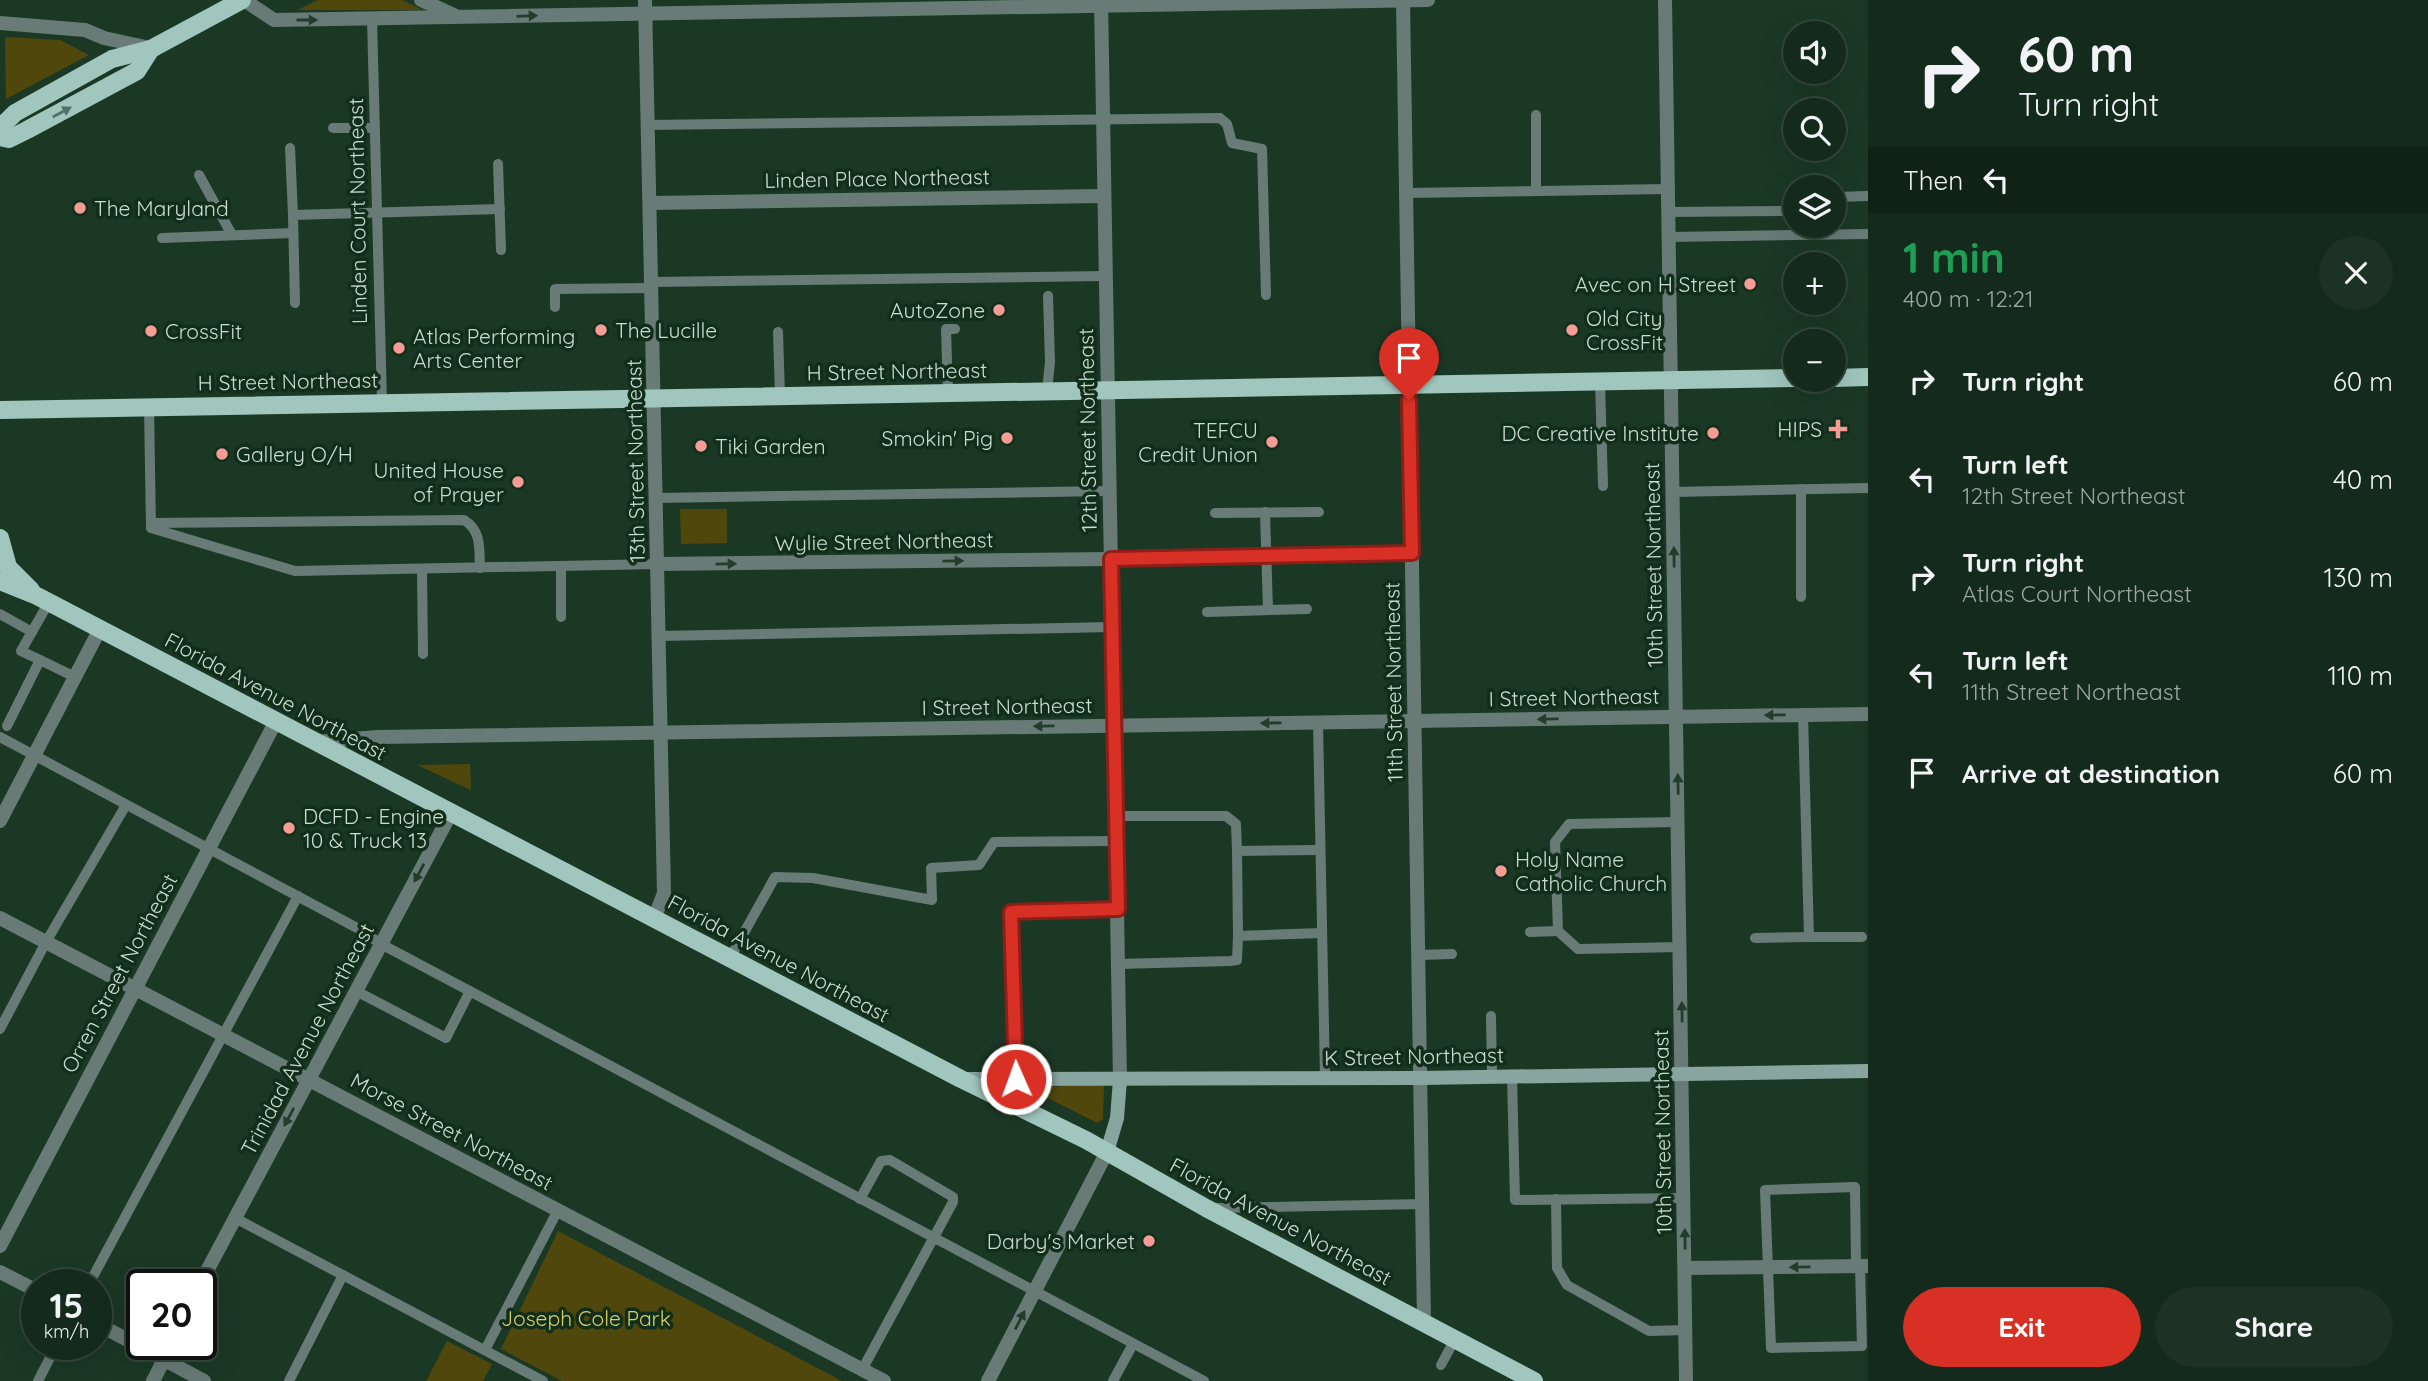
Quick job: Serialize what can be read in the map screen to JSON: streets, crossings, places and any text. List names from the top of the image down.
{
  "streets": {
    "main road": [
      "H Street Northeast",
      "12th Street Northeast",
      "Florida Avenue Northeast",
      "K Street Northeast"
    ],
    "street": [
      "Linden Place Northeast",
      "13th Street Northeast",
      "Wylie Street Northeast",
      "10th Street Northeast",
      "11th Street Northeast",
      "I Street Northeast",
      "Orren Street Northeast",
      "Trinidad Avenue Northeast",
      "Morse Street Northeast"
    ],
    "lane": ["Linden Court Northeast"]
  },
  "crossings": [
    ["Linden Place Northeast", "12th Street Northeast"],
    ["Linden Place Northeast", "13th Street Northeast"],
    ["Linden Court Northeast", "H Street Northeast"],
    ["H Street Northeast", "12th Street Northeast"],
    ["H Street Northeast", "13th Street Northeast"],
    ["H Street Northeast", "10th Street Northeast"],
    ["H Street Northeast", "11th Street Northeast"],
    ["12th Street Northeast", "Wylie Street Northeast"],
    ["12th Street Northeast", "Florida Avenue Northeast"],
    ["12th Street Northeast", "I Street Northeast"],
    ["12th Street Northeast", "K Street Northeast"],
    ["13th Street Northeast", "Wylie Street Northeast"],
    ["13th Street Northeast", "Florida Avenue Northeast"],
    ["13th Street Northeast", "I Street Northeast"],
    ["10th Street Northeast", "I Street Northeast"],
    ["10th Street Northeast", "K Street Northeast"],
    ["11th Street Northeast", "Florida Avenue Northeast"],
    ["11th Street Northeast", "I Street Northeast"],
    ["11th Street Northeast", "K Street Northeast"],
    ["Florida Avenue Northeast", "I Street Northeast"],
    ["Florida Avenue Northeast", "Orren Street Northeast"],
    ["Florida Avenue Northeast", "Trinidad Avenue Northeast"],
    ["Florida Avenue Northeast", "K Street Northeast"],
    ["Orren Street Northeast", "Morse Street Northeast"],
    ["Trinidad Avenue Northeast", "Morse Street Northeast"]
  ],
  "one_way": [
    "Wylie Street Northeast",
    "10th Street Northeast",
    "I Street Northeast",
    "Trinidad Avenue Northeast"
  ],
  "parks": ["Joseph Cole Park"],
  "places": {
    "other": [
      "The Maryland",
      "Avec on H Street",
      "AutoZone",
      "The Lucille",
      "Old City CrossFit",
      "CrossFit",
      "Atlas Performing Arts Center",
      "DC Creative Institute",
      "Smokin' Pig",
      "TEFCU Credit Union",
      "Tiki Garden",
      "Gallery O/H",
      "United House of Prayer",
      "DCFD - Engine 10 & Truck 13",
      "Holy Name Catholic Church",
      "Darby's Market"
    ],
    "health": ["HIPS"]
  },
  "page": {
    "turn": ["60 m", "Turn right"],
    "map_buttons": ["+", "−"],
    "then": "Then",
    "heading": ["1 min", "400 m · 12:21"],
    "list": [
      {
        "name": "Turn right",
        "value": "60 m"
      },
      {
        "name": "Turn left",
        "note": "12th Street Northeast",
        "value": "40 m"
      },
      {
        "name": "Turn right",
        "note": "Atlas Court Northeast",
        "value": "130 m"
      },
      {
        "name": "Turn left",
        "note": "11th Street Northeast",
        "value": "110 m"
      },
      {
        "name": "Arrive at destination",
        "value": "60 m"
      }
    ],
    "speed": "15 km/h",
    "limit": "20",
    "buttons": ["Exit", "Share"]
  }
}
